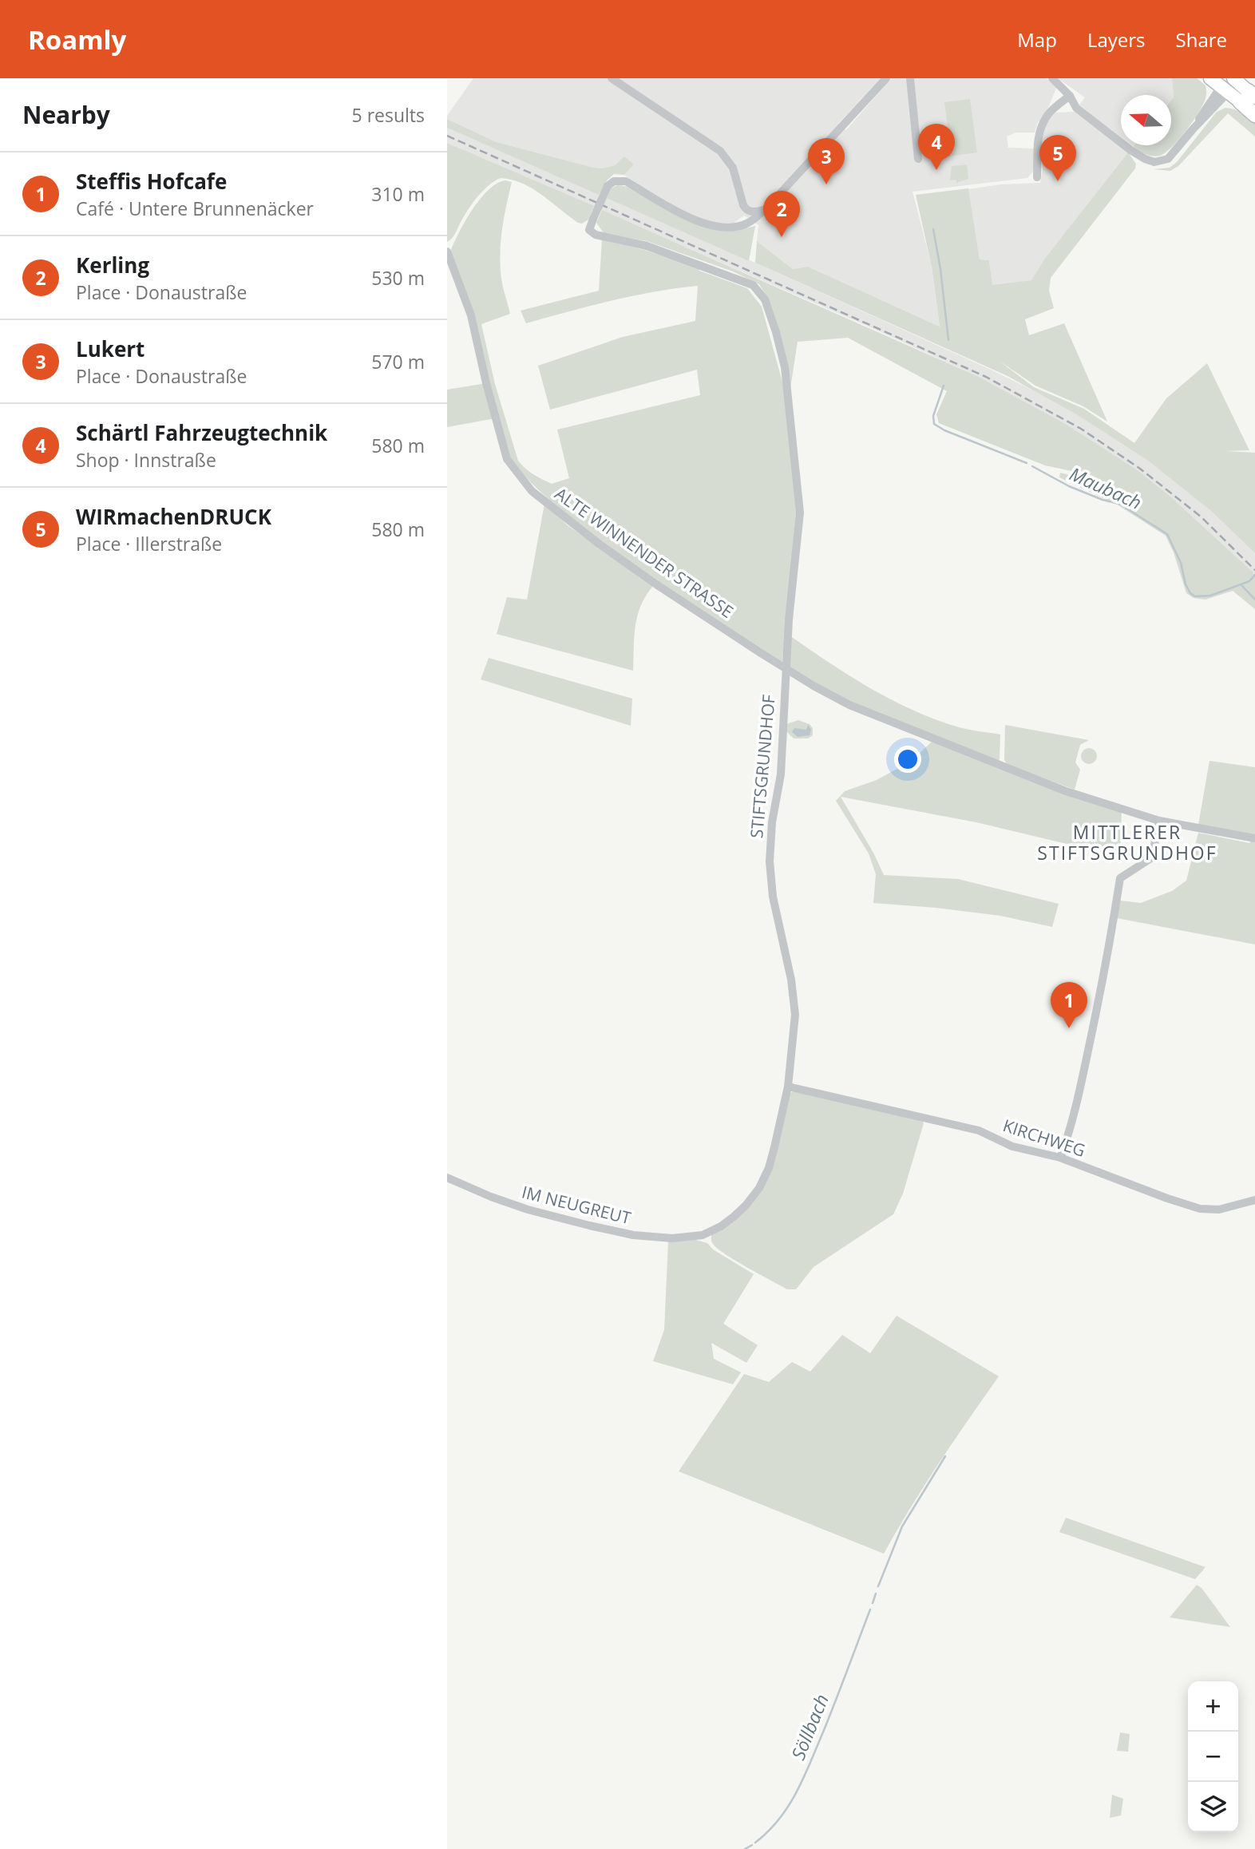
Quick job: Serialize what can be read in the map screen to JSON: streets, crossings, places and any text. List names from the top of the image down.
{
  "streets": {
    "street": [
      "ALTE WINNENDER STRASSE",
      "STIFTSGRUNDHOF",
      "KIRCHWEG",
      "IM NEUGREUT"
    ]
  },
  "crossings": [
    ["ALTE WINNENDER STRASSE", "STIFTSGRUNDHOF"],
    ["STIFTSGRUNDHOF", "KIRCHWEG"],
    ["STIFTSGRUNDHOF", "IM NEUGREUT"]
  ],
  "districts": ["MITTLERER STIFTSGRUNDHOF"],
  "water": ["Maubach", "Söllbach"],
  "north": "left",
  "page": {
    "header": "Roamly",
    "nav": ["Map", "Layers", "Share"],
    "heading": ["Nearby", "5 results"],
    "pins": [
      "4",
      "5",
      "3",
      "2",
      "1"
    ],
    "list": [
      {
        "mark": "1",
        "name": "Steffis Hofcafe",
        "note": "Café · Untere Brunnenäcker",
        "value": "310 m"
      },
      {
        "mark": "2",
        "name": "Kerling",
        "note": "Place · Donaustraße",
        "value": "530 m"
      },
      {
        "mark": "3",
        "name": "Lukert",
        "note": "Place · Donaustraße",
        "value": "570 m"
      },
      {
        "mark": "4",
        "name": "Schärtl Fahrzeugtechnik",
        "note": "Shop · Innstraße",
        "value": "580 m"
      },
      {
        "mark": "5",
        "name": "WIRmachenDRUCK",
        "note": "Place · Illerstraße",
        "value": "580 m"
      }
    ],
    "map_buttons": ["+", "−"]
  }
}
